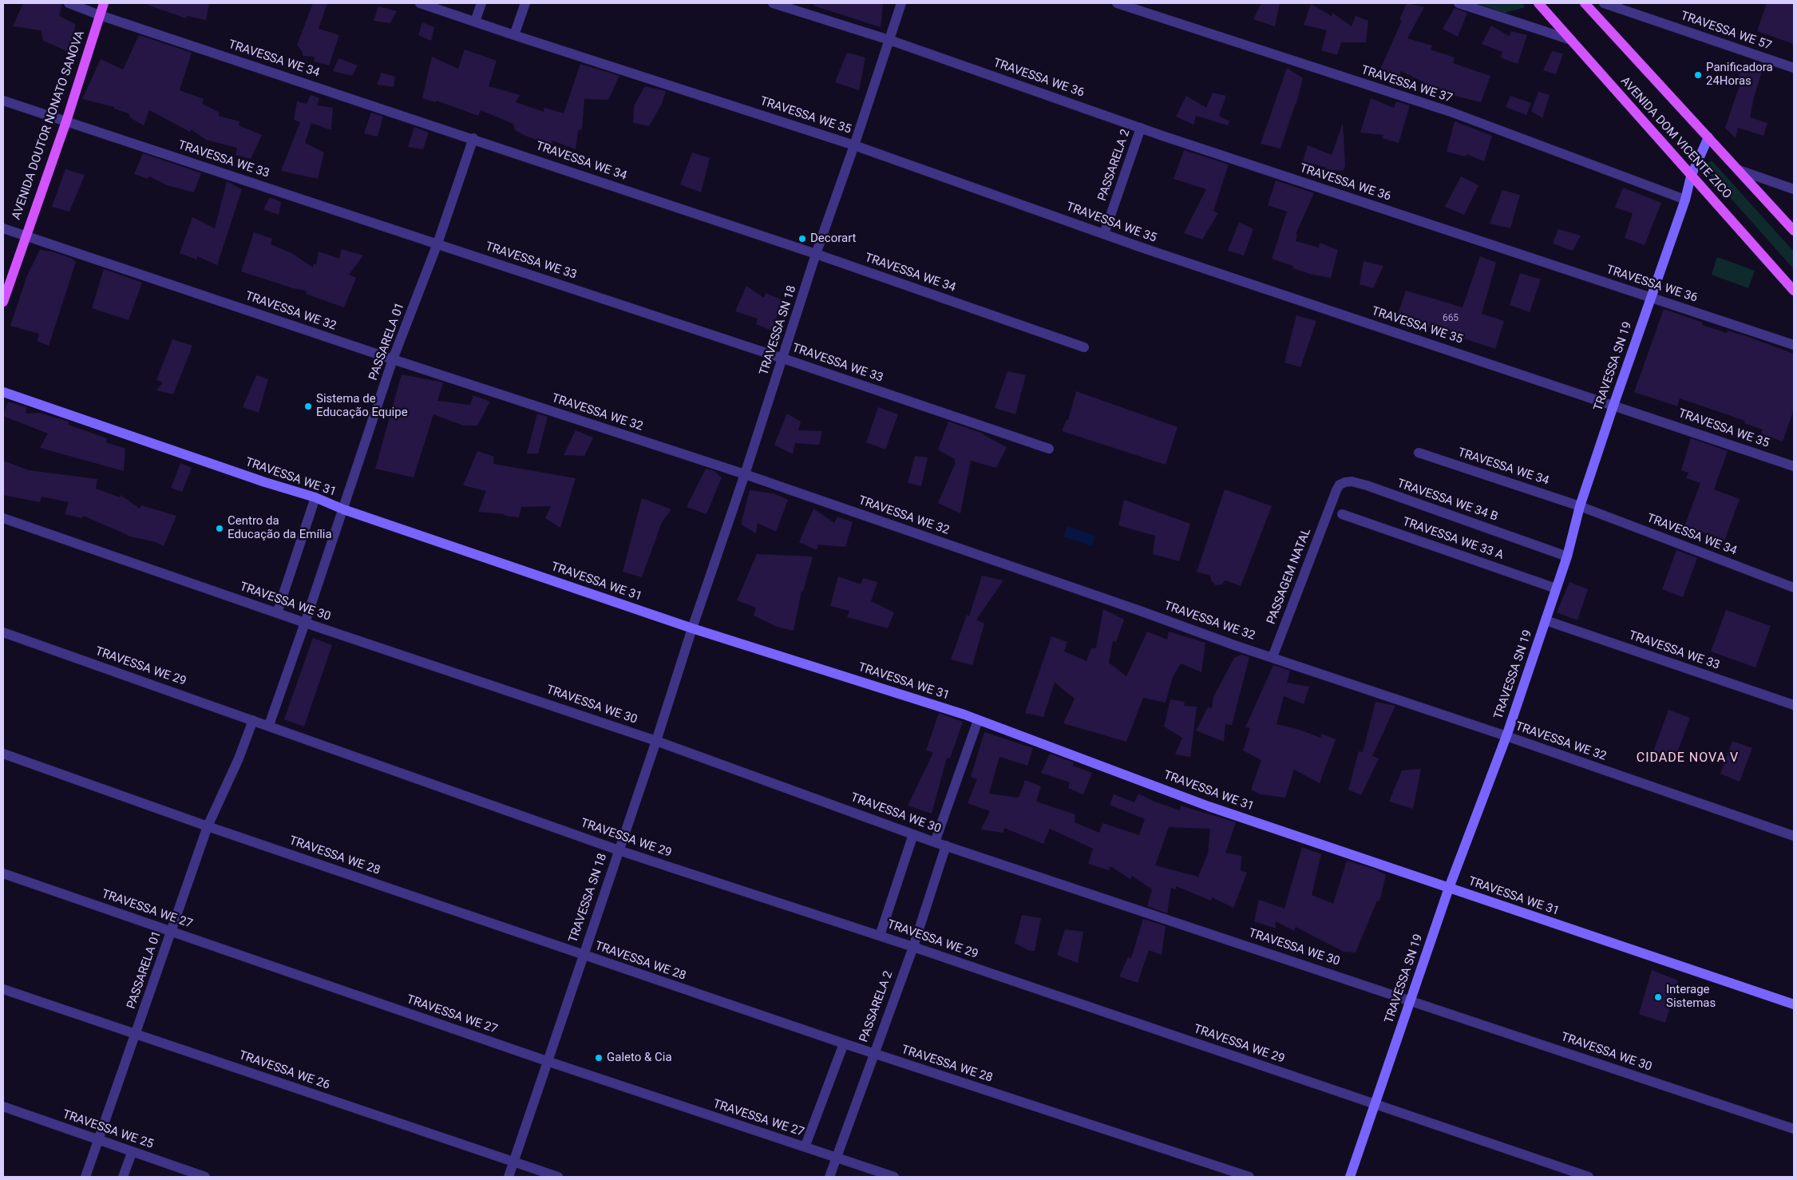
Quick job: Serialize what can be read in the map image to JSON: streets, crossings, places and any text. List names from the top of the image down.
{
  "streets": {
    "main road": [
      "AVENIDA DOUTOR NONATO SANOVA",
      "AVENIDA DOM VICENTE ZICO",
      "TRAVESSA SN 19",
      "TRAVESSA WE 31"
    ],
    "street": [
      "TRAVESSA WE 57",
      "TRAVESSA WE 34",
      "TRAVESSA WE 36",
      "TRAVESSA WE 37",
      "TRAVESSA WE 35",
      "TRAVESSA WE 33",
      "PASSARELA 2",
      "TRAVESSA WE 32",
      "TRAVESSA SN 18",
      "PASSARELA 01",
      "TRAVESSA WE 34 B",
      "TRAVESSA WE 33 A",
      "PASSAGEM NATAL",
      "TRAVESSA WE 30",
      "TRAVESSA WE 29",
      "TRAVESSA WE 28",
      "TRAVESSA WE 27",
      "TRAVESSA WE 26",
      "TRAVESSA WE 25"
    ]
  },
  "crossings": [
    ["TRAVESSA WE 34", "AVENIDA DOUTOR NONATO SANOVA"],
    ["TRAVESSA WE 34", "TRAVESSA SN 18"],
    ["TRAVESSA WE 34", "PASSARELA 01"],
    ["TRAVESSA WE 34", "TRAVESSA SN 19"],
    ["TRAVESSA WE 36", "PASSARELA 2"],
    ["TRAVESSA WE 36", "TRAVESSA SN 18"],
    ["TRAVESSA WE 36", "TRAVESSA SN 19"],
    ["TRAVESSA WE 37", "TRAVESSA SN 19"],
    ["TRAVESSA WE 35", "PASSARELA 2"],
    ["TRAVESSA WE 35", "TRAVESSA SN 18"],
    ["TRAVESSA WE 35", "TRAVESSA SN 19"],
    ["AVENIDA DOUTOR NONATO SANOVA", "TRAVESSA WE 33"],
    ["AVENIDA DOUTOR NONATO SANOVA", "TRAVESSA WE 32"],
    ["AVENIDA DOM VICENTE ZICO", "TRAVESSA SN 19"],
    ["TRAVESSA WE 33", "TRAVESSA SN 18"],
    ["TRAVESSA WE 33", "PASSARELA 01"],
    ["TRAVESSA WE 33", "TRAVESSA SN 19"],
    ["PASSARELA 2", "TRAVESSA WE 30"],
    ["PASSARELA 2", "TRAVESSA WE 29"],
    ["PASSARELA 2", "TRAVESSA WE 28"],
    ["PASSARELA 2", "TRAVESSA WE 27"],
    ["TRAVESSA WE 32", "TRAVESSA SN 18"],
    ["TRAVESSA WE 32", "PASSARELA 01"],
    ["TRAVESSA WE 32", "TRAVESSA SN 19"],
    ["TRAVESSA WE 32", "PASSAGEM NATAL"],
    ["TRAVESSA SN 18", "TRAVESSA WE 31"],
    ["TRAVESSA SN 18", "TRAVESSA WE 30"],
    ["TRAVESSA SN 18", "TRAVESSA WE 29"],
    ["TRAVESSA SN 18", "TRAVESSA WE 28"],
    ["TRAVESSA SN 18", "TRAVESSA WE 27"],
    ["TRAVESSA SN 18", "TRAVESSA WE 26"],
    ["PASSARELA 01", "TRAVESSA WE 31"],
    ["PASSARELA 01", "TRAVESSA WE 30"],
    ["PASSARELA 01", "TRAVESSA WE 29"],
    ["PASSARELA 01", "TRAVESSA WE 28"],
    ["PASSARELA 01", "TRAVESSA WE 27"],
    ["PASSARELA 01", "TRAVESSA WE 26"],
    ["PASSARELA 01", "TRAVESSA WE 25"],
    ["TRAVESSA SN 19", "TRAVESSA WE 31"],
    ["TRAVESSA SN 19", "TRAVESSA WE 34 B"],
    ["TRAVESSA SN 19", "TRAVESSA WE 33 A"],
    ["TRAVESSA SN 19", "TRAVESSA WE 30"],
    ["TRAVESSA SN 19", "TRAVESSA WE 29"],
    ["TRAVESSA WE 34 B", "PASSAGEM NATAL"]
  ],
  "districts": ["CIDADE NOVA V"],
  "places": [
    "Panificadora 24Horas",
    "Decorart",
    "Sistema de Educação Equipe",
    "Centro da Educação da Emília",
    "Interage Sistemas",
    "Galeto & Cia"
  ],
  "house_numbers": ["665"]
}
